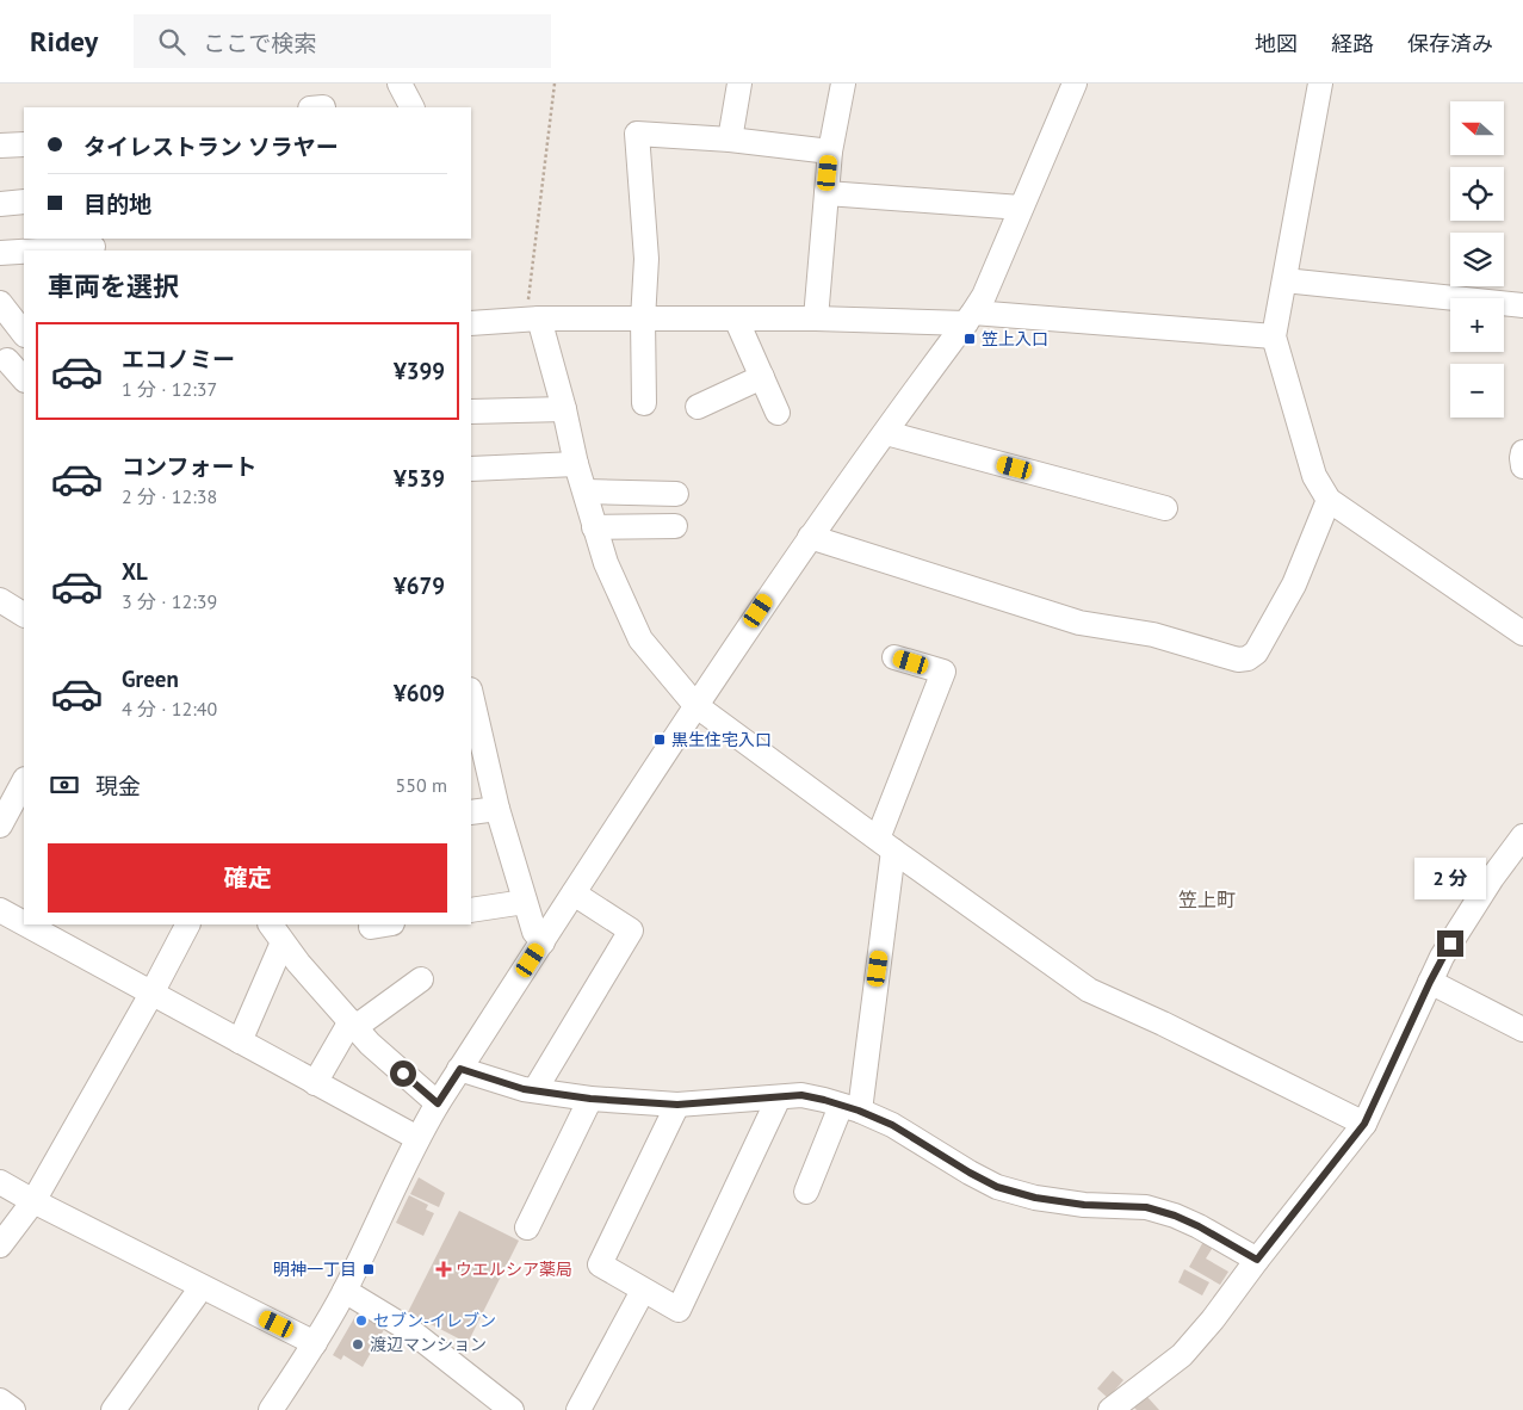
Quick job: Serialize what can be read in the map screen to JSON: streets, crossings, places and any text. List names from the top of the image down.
{
  "districts": ["笠上町"],
  "places": {
    "transit": ["笠上入口", "黒生住宅入口", "明神一丁目"],
    "health": ["ウエルシア薬局"],
    "other": ["セブン-イレブン", "渡辺マンション"]
  },
  "north": "left",
  "page": {
    "header": "Ridey",
    "search": "ここで検索",
    "nav": ["地図", "経路", "保存済み"],
    "map_buttons": ["+", "−"],
    "banner": ["タイレストラン ソラヤー", "目的地"],
    "heading": "車両を選択",
    "list": [
      {
        "name": "エコノミー",
        "note": "1 分 · 12:37",
        "value": "¥399"
      },
      {
        "name": "コンフォート",
        "note": "2 分 · 12:38",
        "value": "¥539"
      },
      {
        "name": "XL",
        "note": "3 分 · 12:39",
        "value": "¥679"
      },
      {
        "name": "Green",
        "note": "4 分 · 12:40",
        "value": "¥609"
      }
    ],
    "pay": ["現金", "550 m"],
    "buttons": "確定",
    "bubble": "2 分"
  }
}
